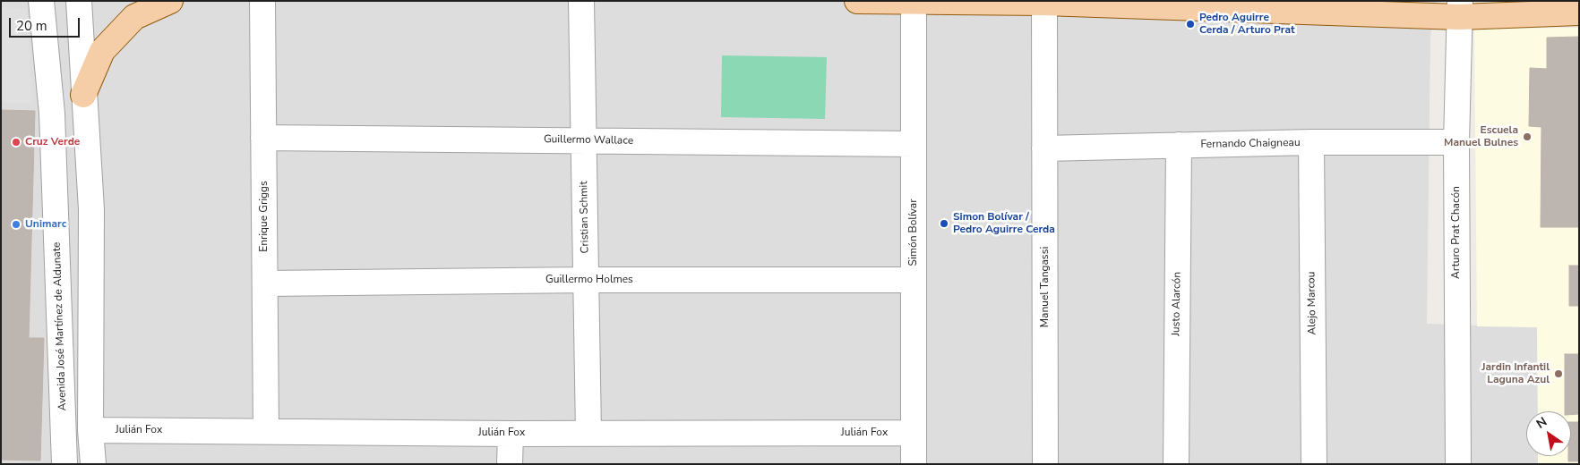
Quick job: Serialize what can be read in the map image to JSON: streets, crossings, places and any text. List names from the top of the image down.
{
  "streets": {
    "street": [
      "Guillermo Wallace",
      "Fernando Chaigneau",
      "Enrique Griggs",
      "Cristian Schmit",
      "Simón Bolívar",
      "Arturo Prat Chacón",
      "Guillermo Holmes",
      "Manuel Tangassi",
      "Alejo Marcou",
      "Justo Alarcón",
      "Avenida José Martínez de Aldunate",
      "Julián Fox"
    ]
  },
  "crossings": [
    ["Guillermo Wallace", "Enrique Griggs"],
    ["Guillermo Wallace", "Cristian Schmit"],
    ["Guillermo Wallace", "Simón Bolívar"],
    ["Fernando Chaigneau", "Arturo Prat Chacón"],
    ["Fernando Chaigneau", "Manuel Tangassi"],
    ["Fernando Chaigneau", "Alejo Marcou"],
    ["Fernando Chaigneau", "Justo Alarcón"],
    ["Enrique Griggs", "Guillermo Holmes"],
    ["Enrique Griggs", "Julián Fox"],
    ["Cristian Schmit", "Guillermo Holmes"],
    ["Cristian Schmit", "Julián Fox"],
    ["Simón Bolívar", "Guillermo Holmes"],
    ["Simón Bolívar", "Julián Fox"]
  ],
  "places": [
    "Pedro Aguirre Cerda / Arturo Prat",
    "Escuela Manuel Bulnes",
    "Cruz Verde",
    "Simon Bolívar / Pedro Aguirre Cerda",
    "Unimarc",
    "Jardin Infantil Laguna Azul"
  ],
  "scale_bar": "20 m",
  "north": "top left"
}
